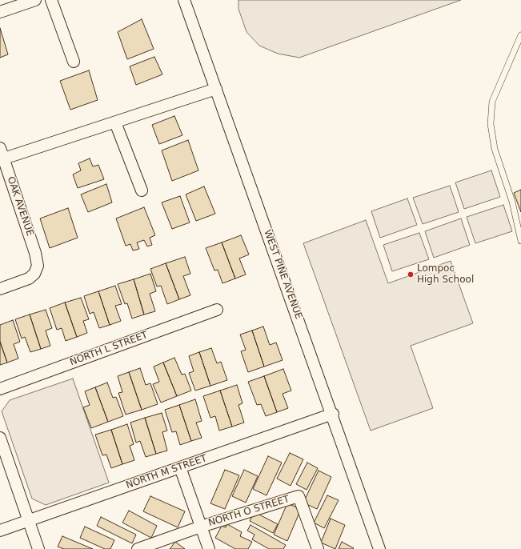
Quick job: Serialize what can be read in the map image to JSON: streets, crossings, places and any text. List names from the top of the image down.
{
  "streets": {
    "street": [
      "OAK AVENUE",
      "WEST PINE AVENUE",
      "NORTH L STREET",
      "NORTH M STREET",
      "NORTH O STREET"
    ]
  },
  "crossings": [
    ["WEST PINE AVENUE", "NORTH M STREET"],
    ["NORTH M STREET", "NORTH O STREET"]
  ],
  "places": ["Lompoc High School"]
}
